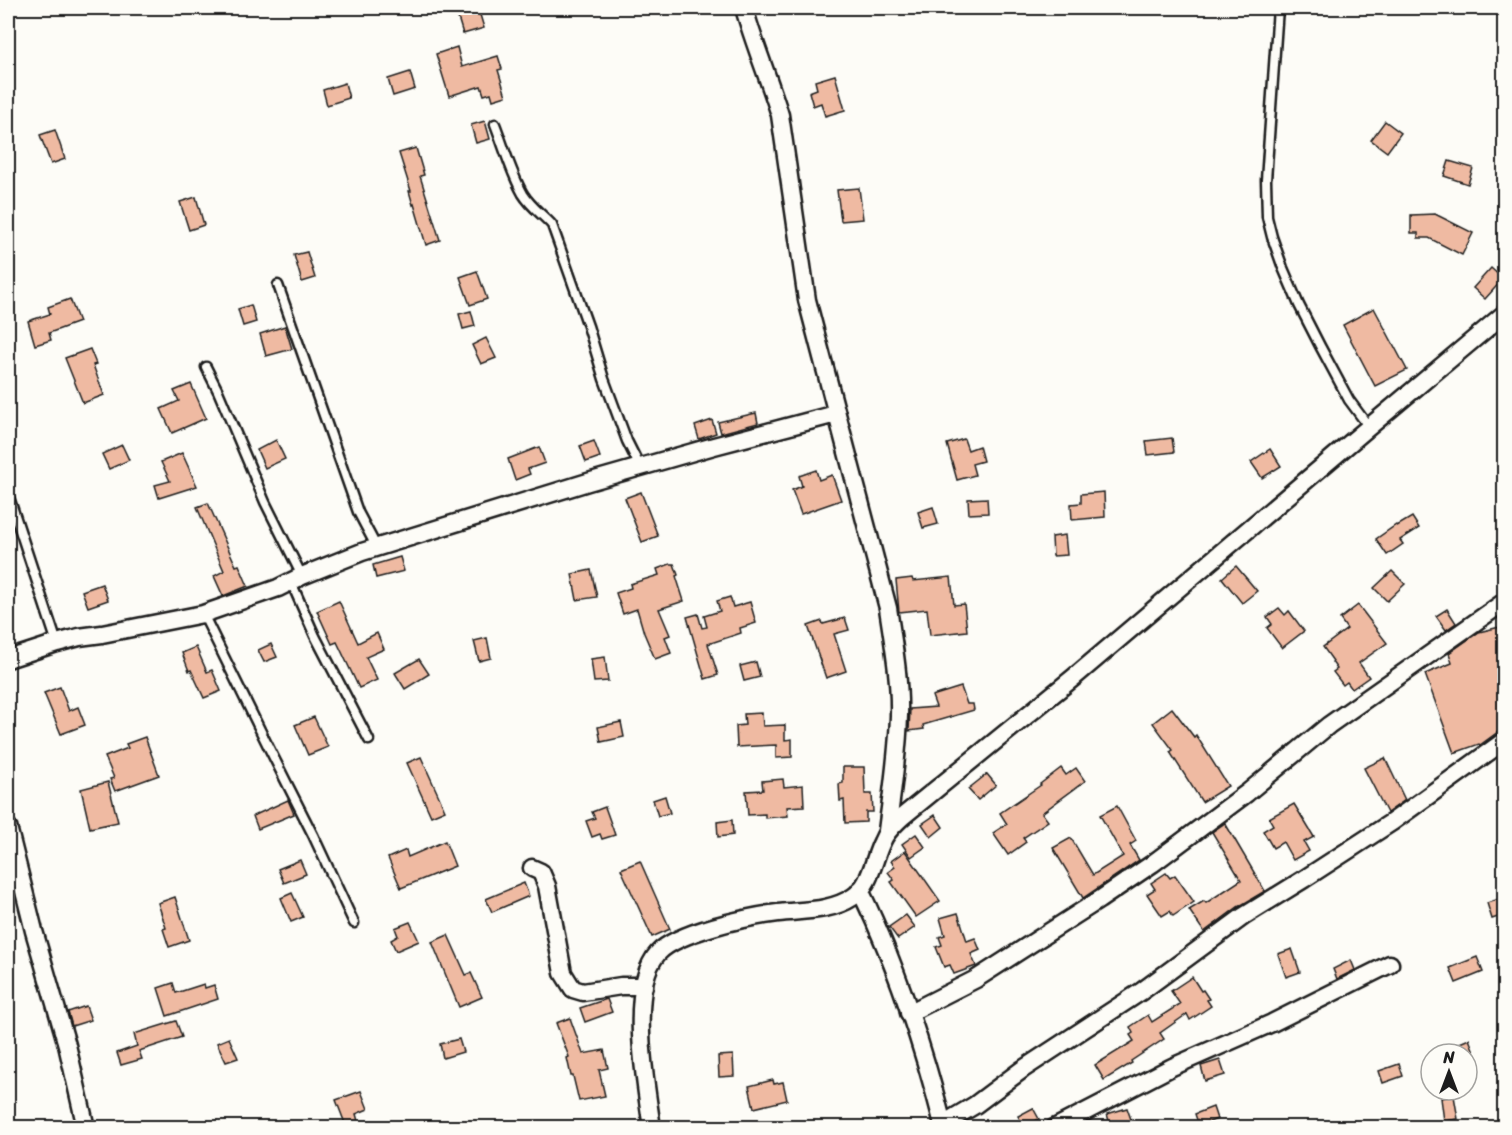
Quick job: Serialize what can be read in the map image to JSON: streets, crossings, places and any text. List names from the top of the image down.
{
  "north": "top"
}
